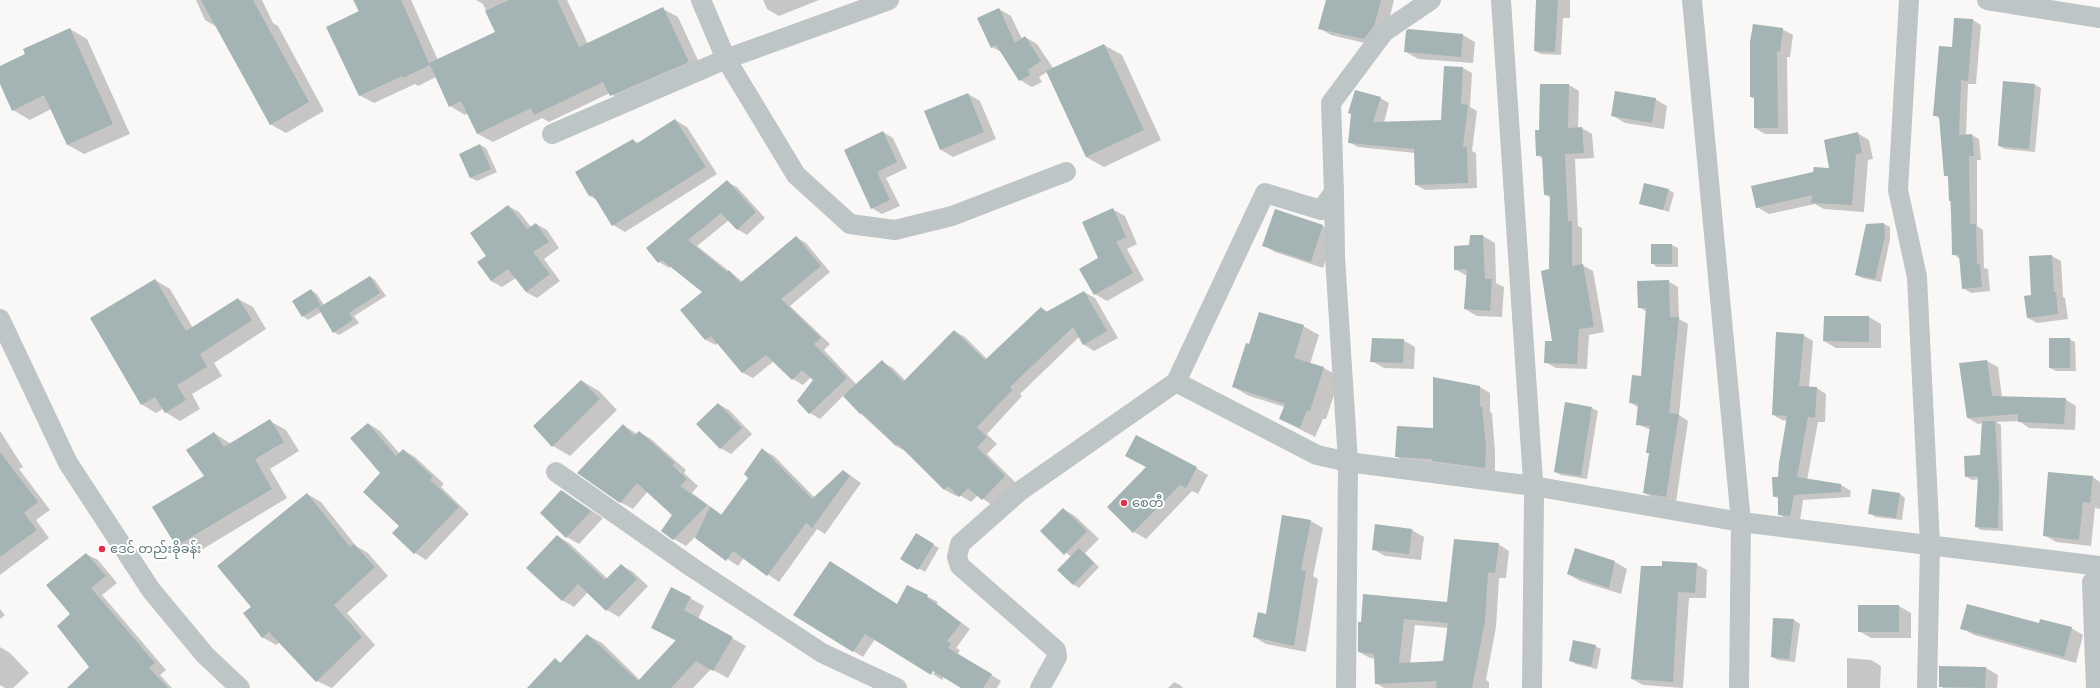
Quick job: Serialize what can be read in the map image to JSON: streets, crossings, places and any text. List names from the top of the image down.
{
  "places": ["စေတီ", "ဧဒင် တည်းခိုခန်း"]
}
